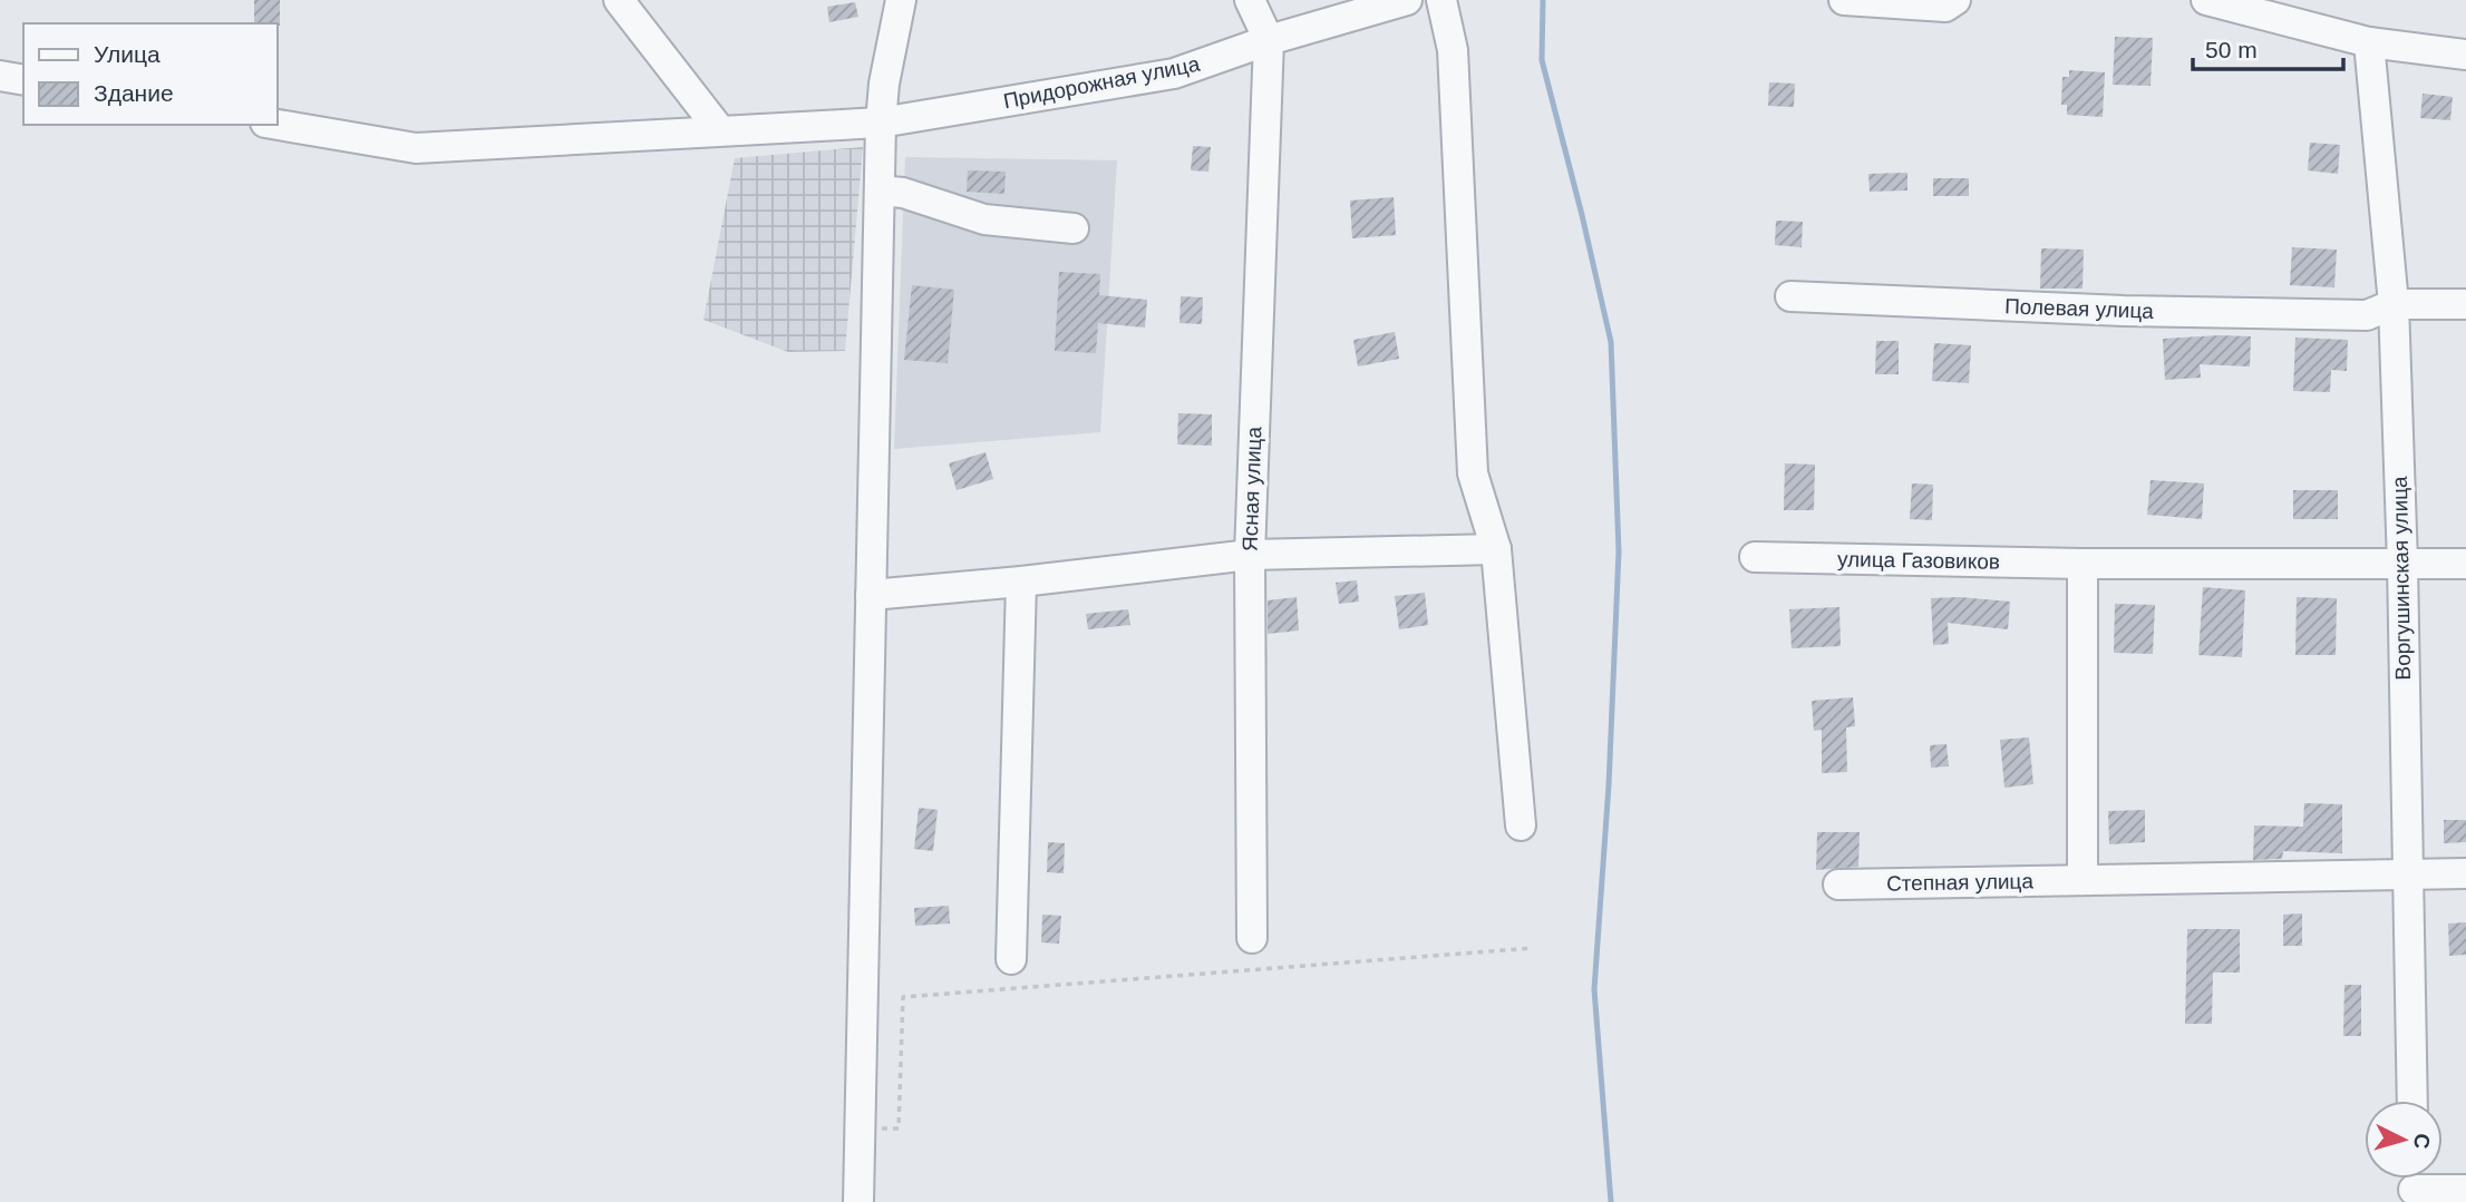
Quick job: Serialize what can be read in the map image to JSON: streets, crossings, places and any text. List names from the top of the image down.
{
  "streets": {
    "street": [
      "Придорожная улица",
      "Полевая улица",
      "Ясная улица",
      "улица Газовиков",
      "Воргушинская улица",
      "Степная улица"
    ]
  },
  "crossings": [
    ["Придорожная улица", "Ясная улица"],
    ["Полевая улица", "Воргушинская улица"],
    ["улица Газовиков", "Воргушинская улица"],
    ["Воргушинская улица", "Степная улица"]
  ],
  "legend": ["Улица", "Здание"],
  "scale_bar": "50 m",
  "north": "right"
}
